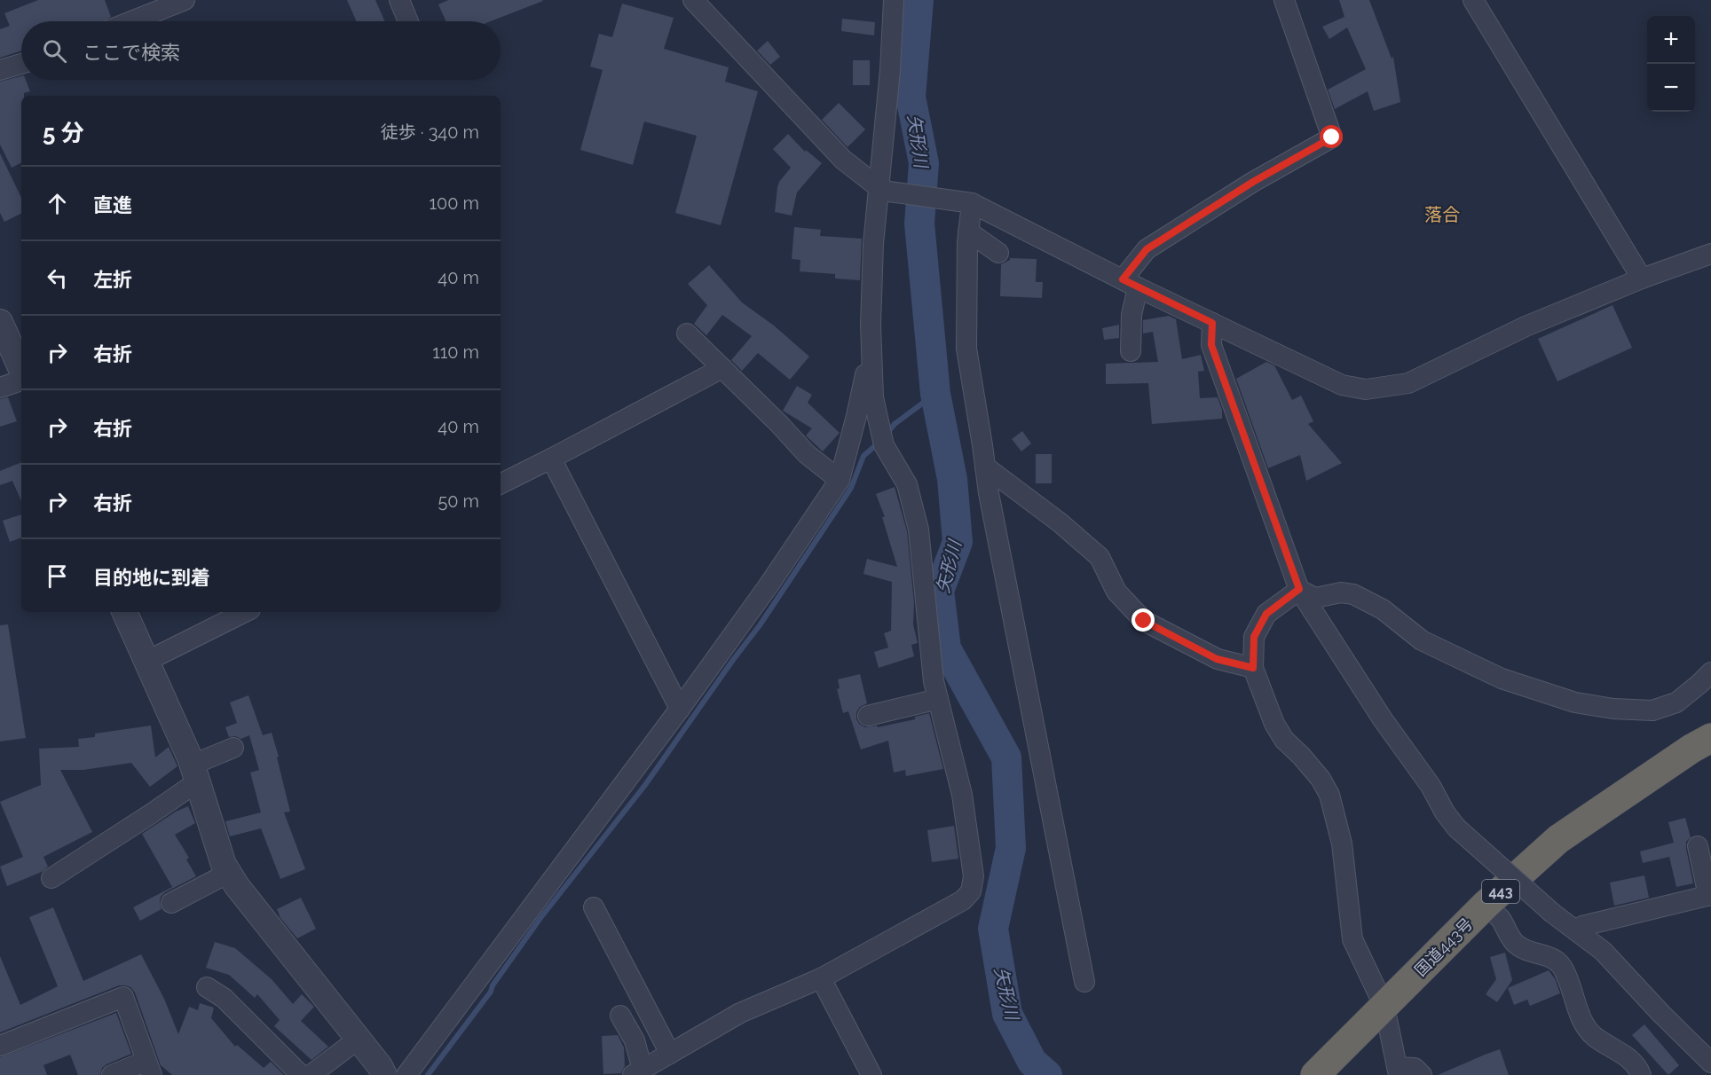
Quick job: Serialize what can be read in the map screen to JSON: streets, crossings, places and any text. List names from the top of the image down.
{
  "streets": {
    "highway": ["443", "国道443号"]
  },
  "districts": ["落合"],
  "water": ["矢形川"],
  "page": {
    "map_buttons": ["+", "−"],
    "search": "ここで検索",
    "heading": ["5 分", "徒歩 · 340 m"],
    "list": [
      ["直進", "100 m"],
      ["左折", "40 m"],
      ["右折", "110 m"],
      ["右折", "40 m"],
      ["右折", "50 m"],
      "目的地に到着"
    ]
  }
}
